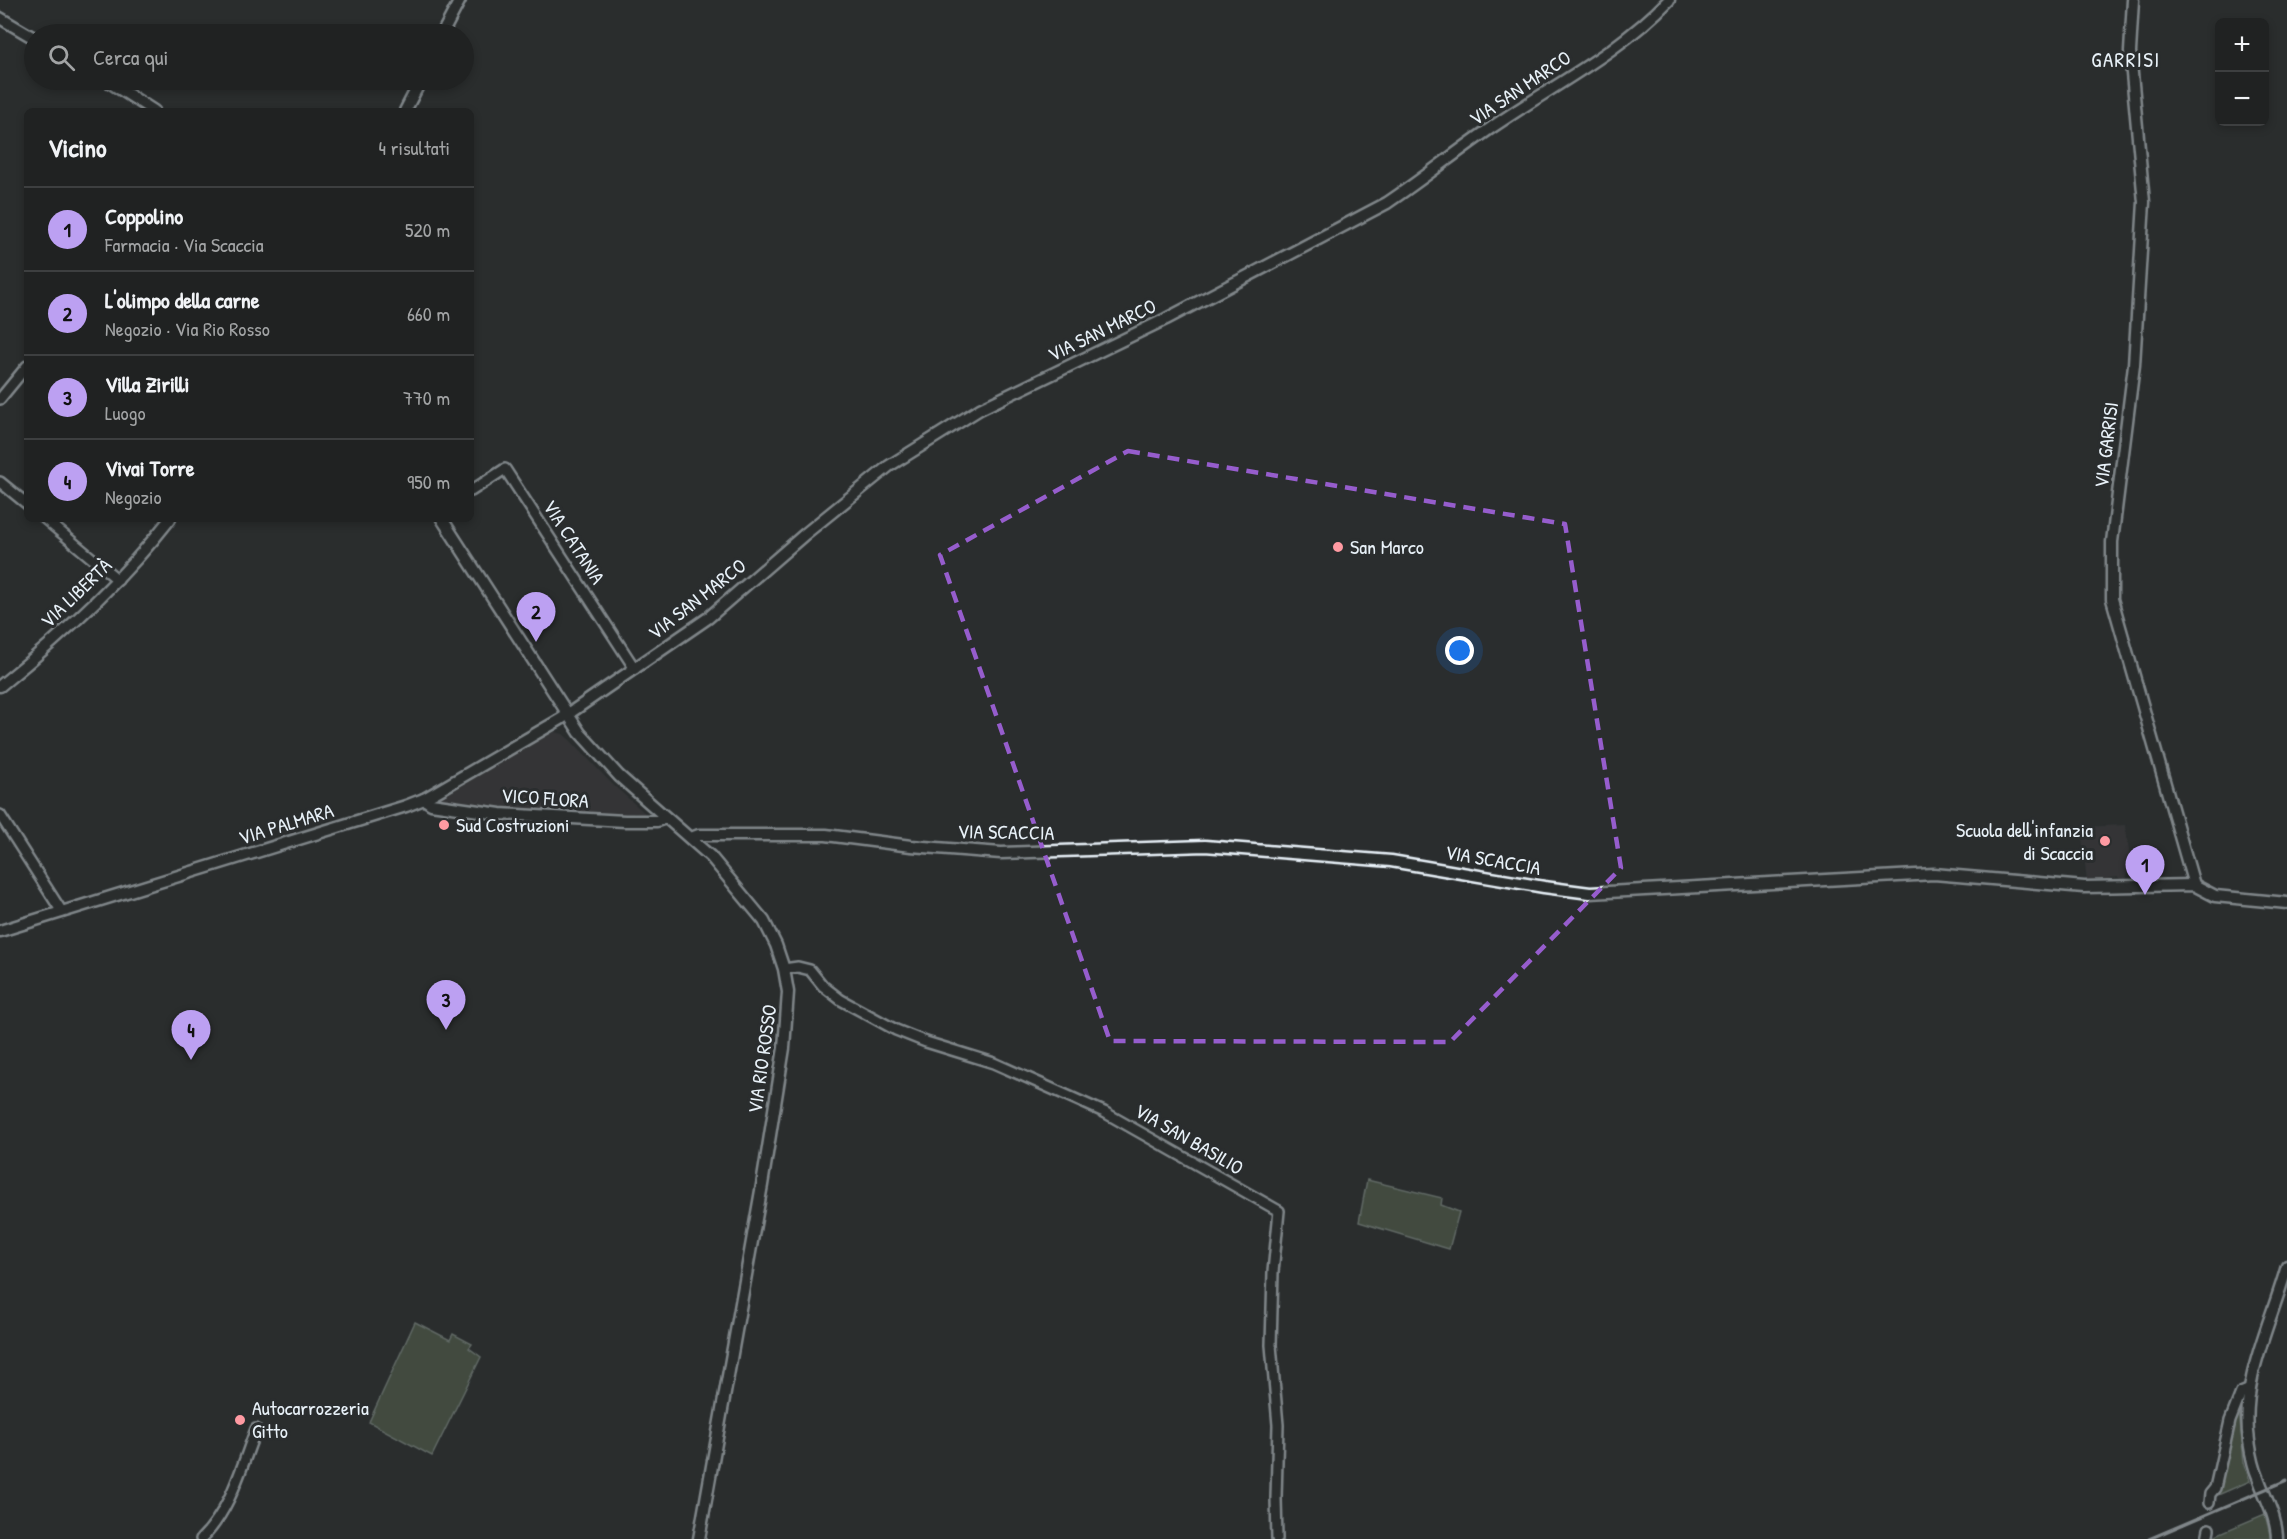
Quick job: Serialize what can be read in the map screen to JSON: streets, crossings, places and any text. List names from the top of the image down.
{
  "streets": {
    "street": [
      "VIA SAN MARCO",
      "VIA GARRISI",
      "VIA CATANIA",
      "VIA LIBERTÀ",
      "VICO FLORA",
      "VIA PALMARA",
      "VIA SCACCIA",
      "VIA RIO ROSSO",
      "VIA SAN BASILIO"
    ]
  },
  "crossings": [
    ["VIA SAN MARCO", "VIA CATANIA"],
    ["VIA SAN MARCO", "VIA PALMARA"],
    ["VIA SAN MARCO", "VIA RIO ROSSO"],
    ["VIA GARRISI", "VIA SCACCIA"],
    ["VICO FLORA", "VIA PALMARA"],
    ["VICO FLORA", "VIA RIO ROSSO"],
    ["VIA PALMARA", "VIA RIO ROSSO"],
    ["VIA SCACCIA", "VIA RIO ROSSO"],
    ["VIA RIO ROSSO", "VIA SAN BASILIO"]
  ],
  "districts": ["GARRISI"],
  "places": [
    "San Marco",
    "Sud Costruzioni",
    "Scuola dell'infanzia di Scaccia",
    "Autocarrozzeria Gitto"
  ],
  "page": {
    "map_buttons": ["+", "−"],
    "search": "Cerca qui",
    "heading": ["Vicino", "4 risultati"],
    "list": [
      {
        "mark": "1",
        "name": "Coppolino",
        "note": "Farmacia · Via Scaccia",
        "value": "520 m"
      },
      {
        "mark": "2",
        "name": "L'olimpo della carne",
        "note": "Negozio · Via Rio Rosso",
        "value": "660 m"
      },
      {
        "mark": "3",
        "name": "Villa Zirilli",
        "note": "Luogo",
        "value": "770 m"
      },
      {
        "mark": "4",
        "name": "Vivai Torre",
        "note": "Negozio",
        "value": "950 m"
      }
    ],
    "pins": [
      "2",
      "1",
      "3",
      "4"
    ]
  }
}
